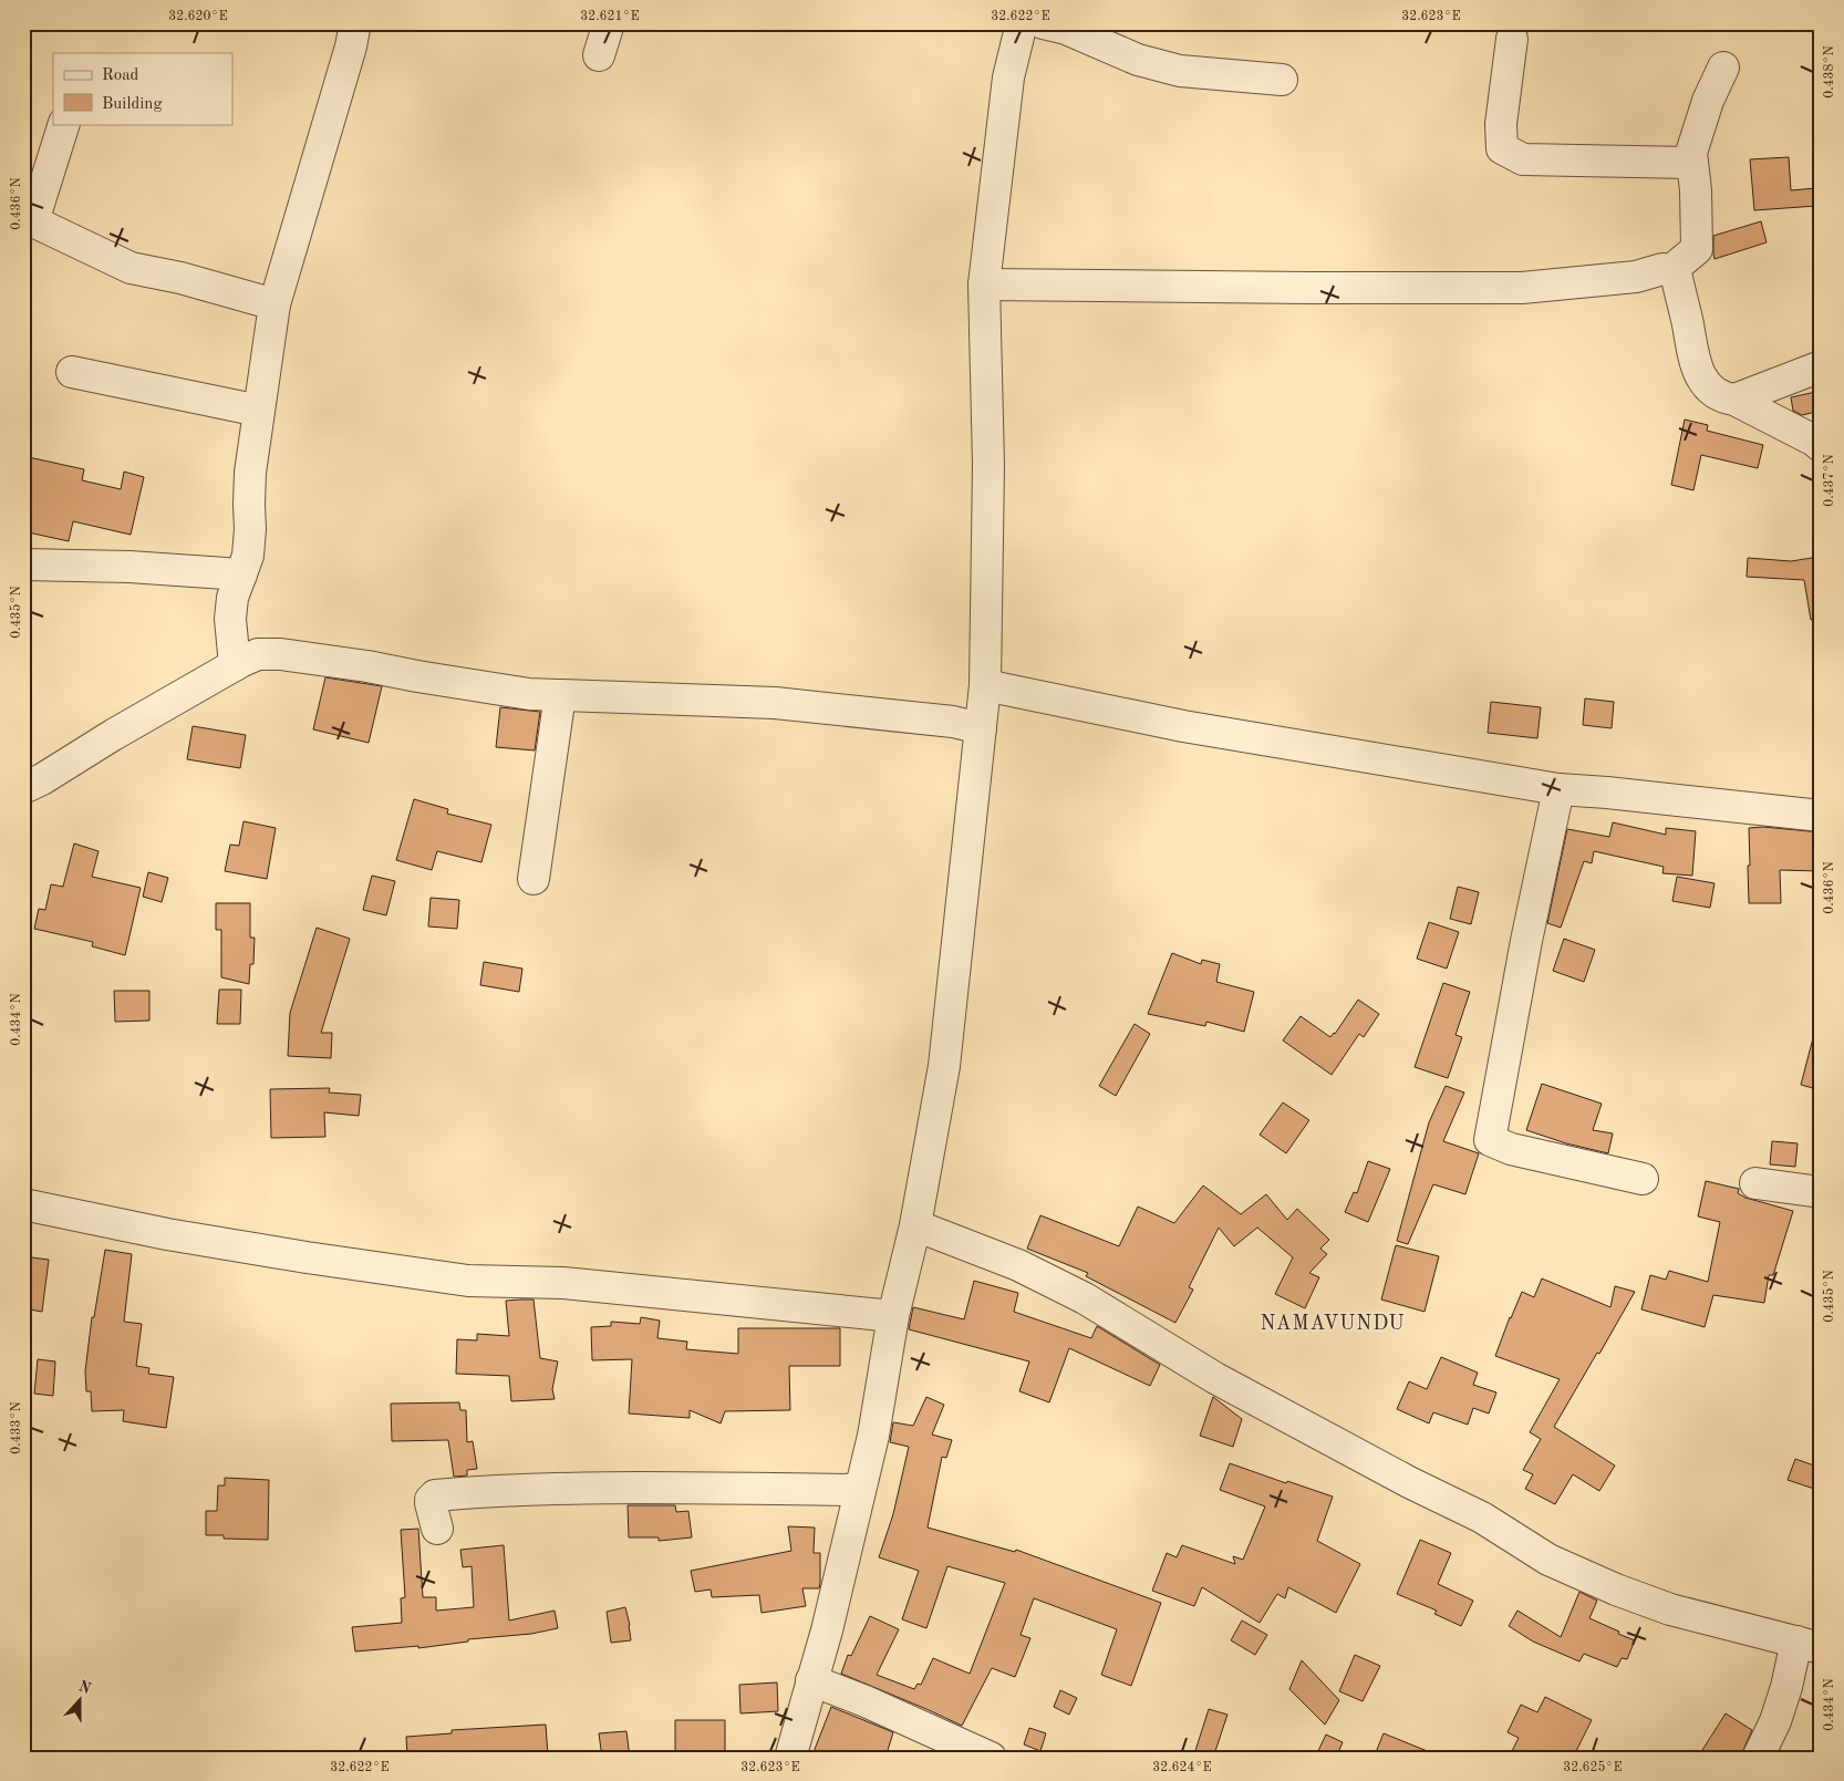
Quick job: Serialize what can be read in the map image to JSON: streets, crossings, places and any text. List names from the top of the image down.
{
  "districts": ["NAMAVUNDU"],
  "legend": ["Road", "Building"],
  "north": "top",
  "coordinates": [
    "32.620°E",
    "32.621°E",
    "32.622°E",
    "32.623°E",
    "0.438°N",
    "0.436°N",
    "0.437°N",
    "0.435°N",
    "0.434°N",
    "0.433°N",
    "32.624°E",
    "32.625°E"
  ]
}
